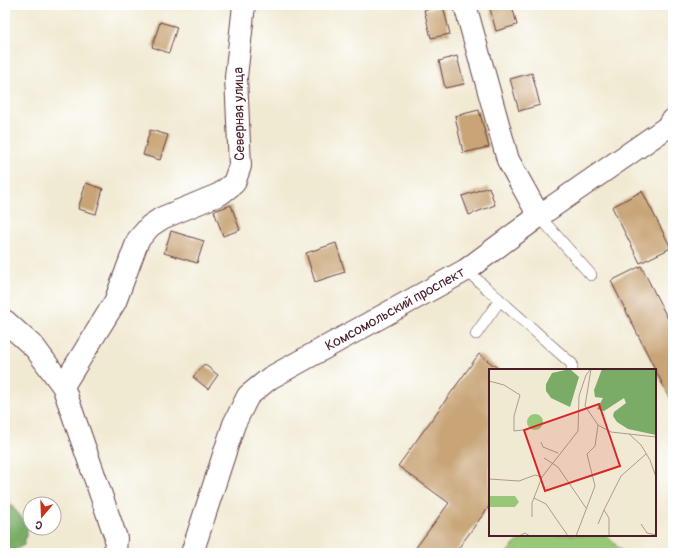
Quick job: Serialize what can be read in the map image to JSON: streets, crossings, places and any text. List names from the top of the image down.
{
  "streets": {
    "street": ["Северная улица", "Комсомольский проспект"]
  },
  "north": "bottom"
}
